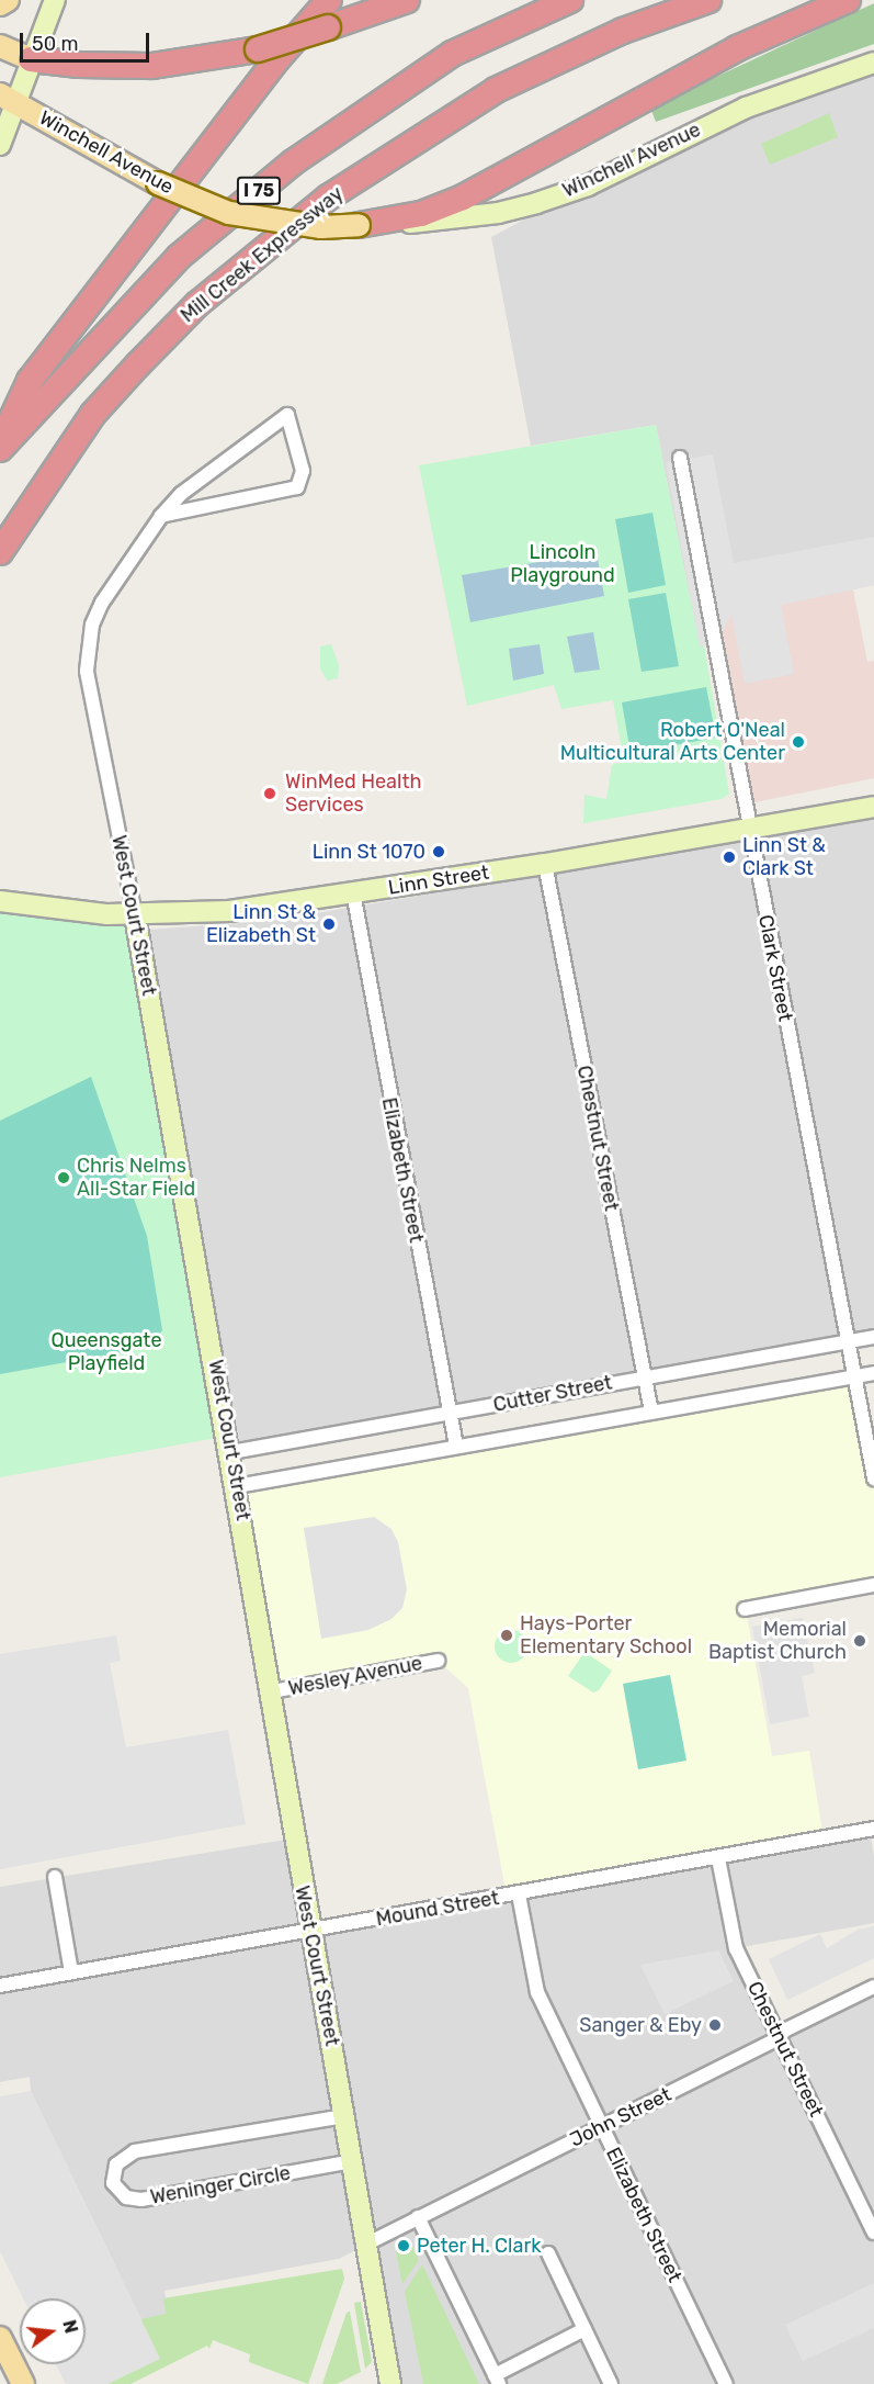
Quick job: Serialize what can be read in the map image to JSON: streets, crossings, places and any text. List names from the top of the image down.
{
  "streets": {
    "highway": ["I 75", "Mill Creek Expressway"],
    "main road": ["Winchell Avenue"],
    "street": [
      "Linn Street",
      "West Court Street",
      "Clark Street",
      "Chestnut Street",
      "Elizabeth Street",
      "Cutter Street",
      "Wesley Avenue",
      "Mound Street",
      "John Street",
      "Weninger Circle"
    ]
  },
  "crossings": [
    ["Linn Street", "West Court Street"],
    ["Linn Street", "Clark Street"],
    ["Linn Street", "Chestnut Street"],
    ["Linn Street", "Elizabeth Street"],
    ["West Court Street", "Cutter Street"],
    ["West Court Street", "Wesley Avenue"],
    ["West Court Street", "Mound Street"],
    ["West Court Street", "John Street"],
    ["West Court Street", "Weninger Circle"],
    ["Clark Street", "Cutter Street"],
    ["Chestnut Street", "Cutter Street"],
    ["Chestnut Street", "Mound Street"],
    ["Chestnut Street", "John Street"],
    ["Elizabeth Street", "Cutter Street"],
    ["Elizabeth Street", "Mound Street"],
    ["Elizabeth Street", "John Street"]
  ],
  "parks": ["Lincoln Playground", "Queensgate Playfield"],
  "places": [
    "Robert O'Neal Multicultural Arts Center",
    "WinMed Health Services",
    "Linn St 1070",
    "Linn St & Clark St",
    "Linn St & Elizabeth St",
    "Chris Nelms All-Star Field",
    "Hays-Porter Elementary School",
    "Memorial Baptist Church",
    "Sanger & Eby",
    "Peter H. Clark"
  ],
  "scale_bar": "50 m",
  "north": "right"
}
